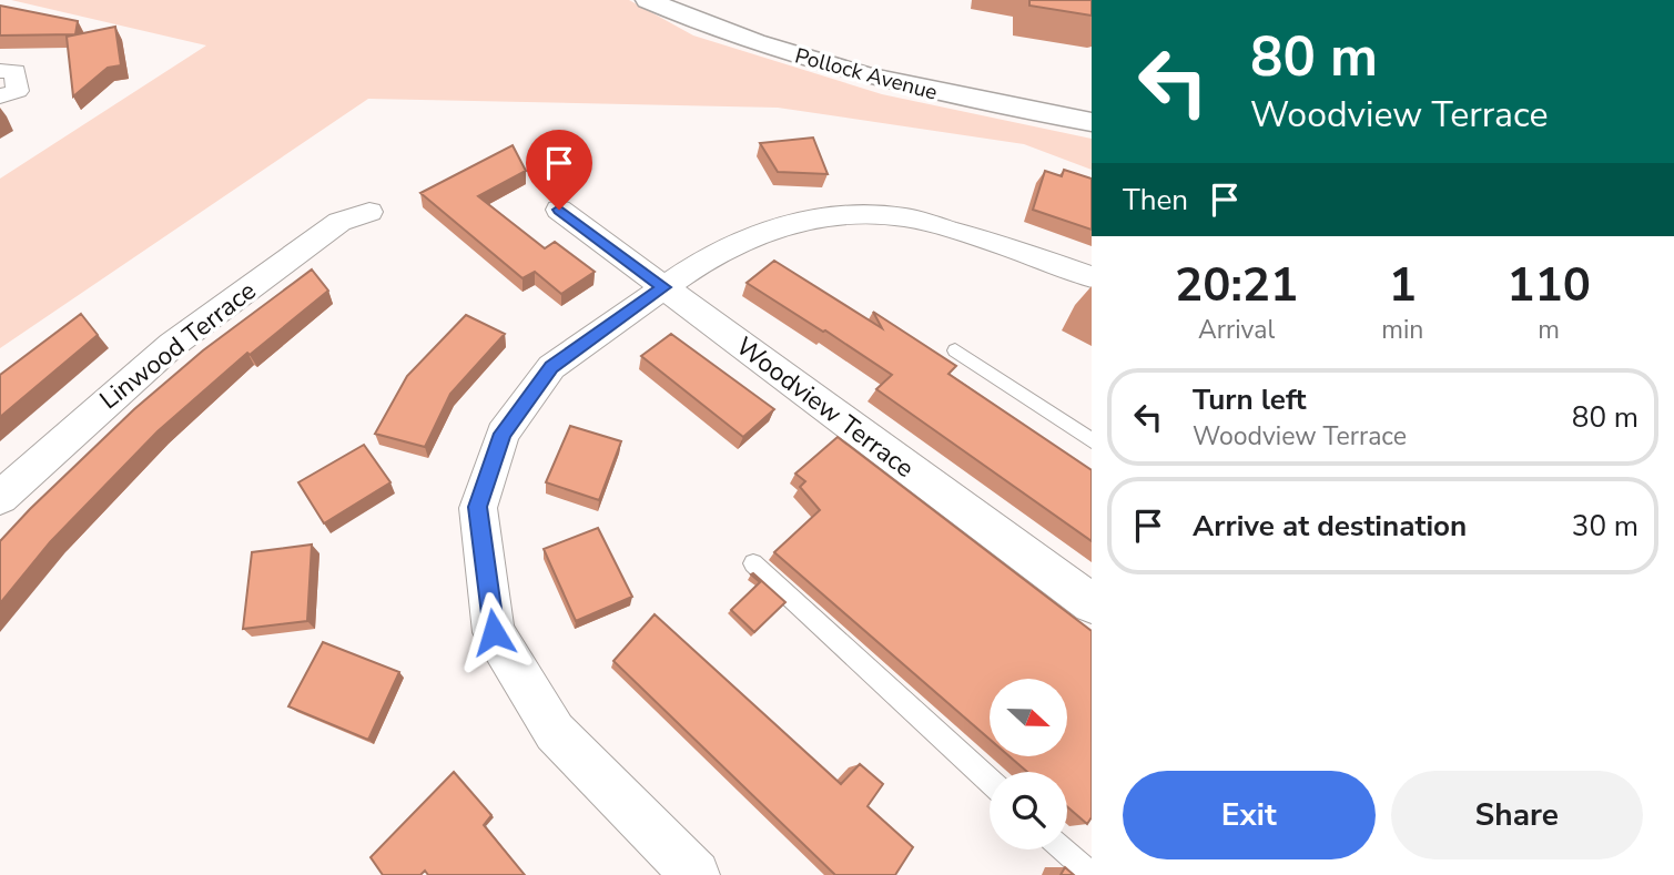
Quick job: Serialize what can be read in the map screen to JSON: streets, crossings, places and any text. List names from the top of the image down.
{
  "streets": {
    "street": ["Pollock Avenue", "Linwood Terrace", "Woodview Terrace"]
  },
  "north": "right",
  "page": {
    "turn": ["80 m", "Woodview Terrace"],
    "then": "Then",
    "eta": [
      "20:21",
      "Arrival",
      "1",
      "min",
      "110",
      "m"
    ],
    "list": [
      {
        "name": "Turn left",
        "note": "Woodview Terrace",
        "value": "80 m"
      },
      {
        "name": "Arrive at destination",
        "value": "30 m"
      }
    ],
    "buttons": ["Exit", "Share"]
  }
}
